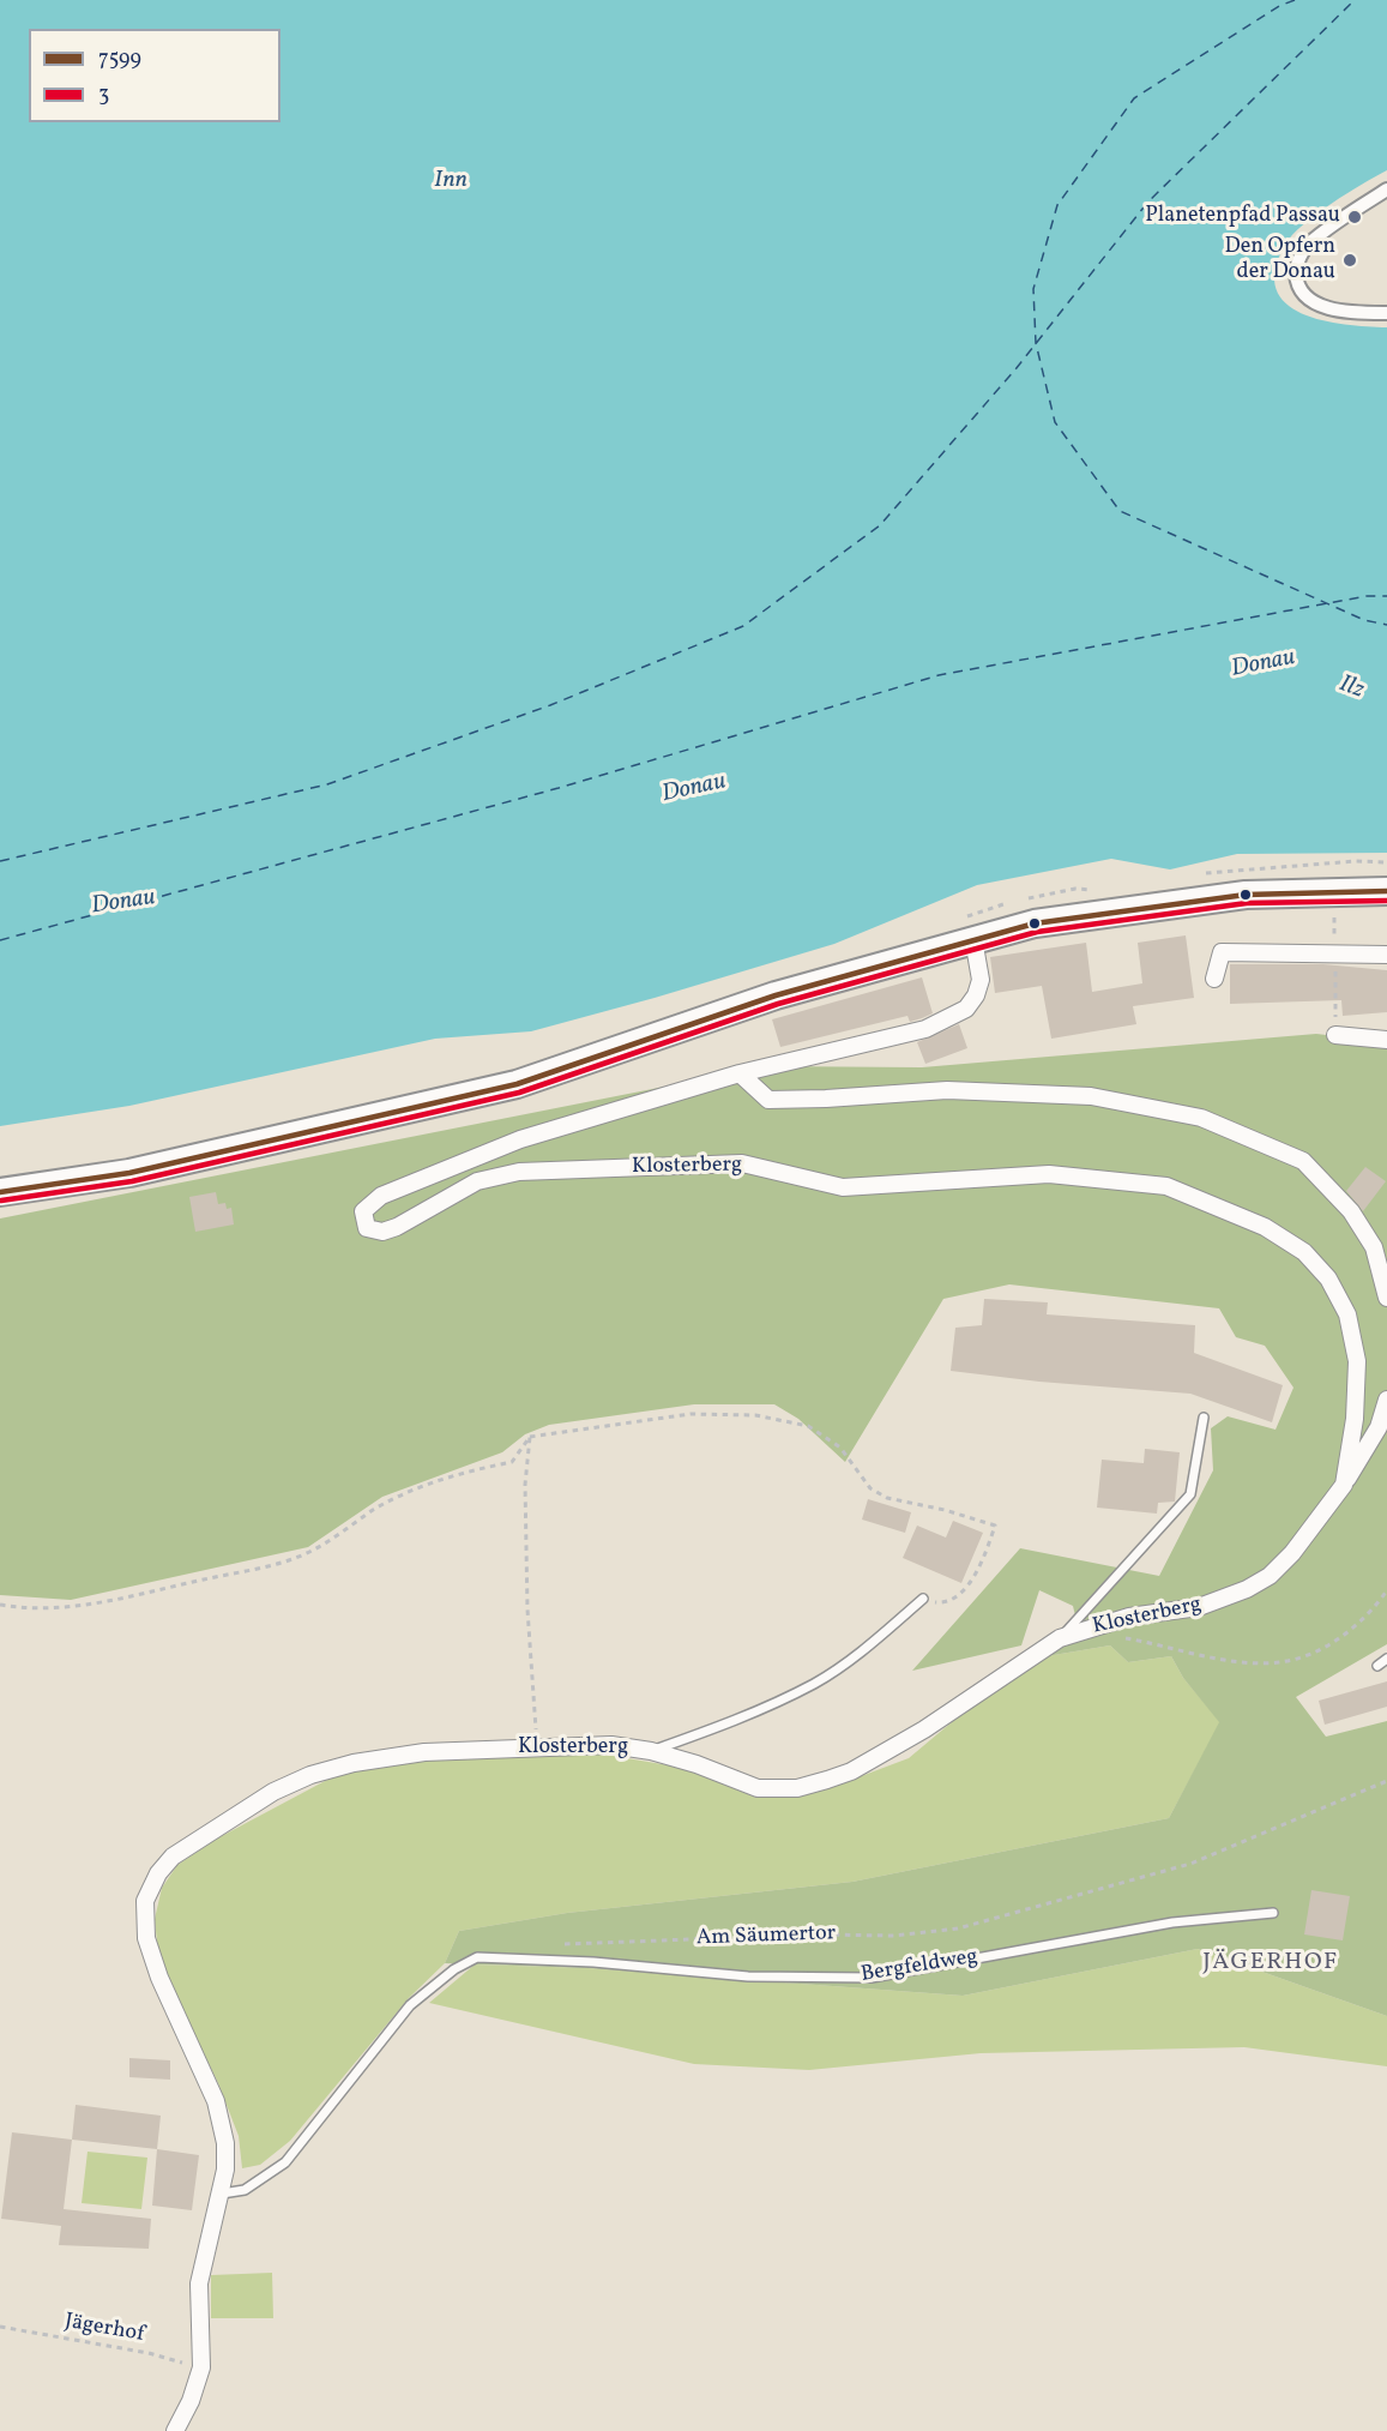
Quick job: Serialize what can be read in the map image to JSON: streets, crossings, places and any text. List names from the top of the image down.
{
  "streets": {
    "street": ["Klosterberg"],
    "lane": ["Bergfeldweg"],
    "path": ["Am Säumertor", "Jägerhof"]
  },
  "crossings": [
    ["Klosterberg", "Bergfeldweg"],
    ["Klosterberg", "Jägerhof"]
  ],
  "districts": ["JÄGERHOF"],
  "water": ["Inn", "Donau", "Ilz"],
  "places": ["Planetenpfad Passau", "Den Opfern der Donau"],
  "lines": ["transit line 7599", "transit line 3"],
  "legend": ["7599", "3"]
}
